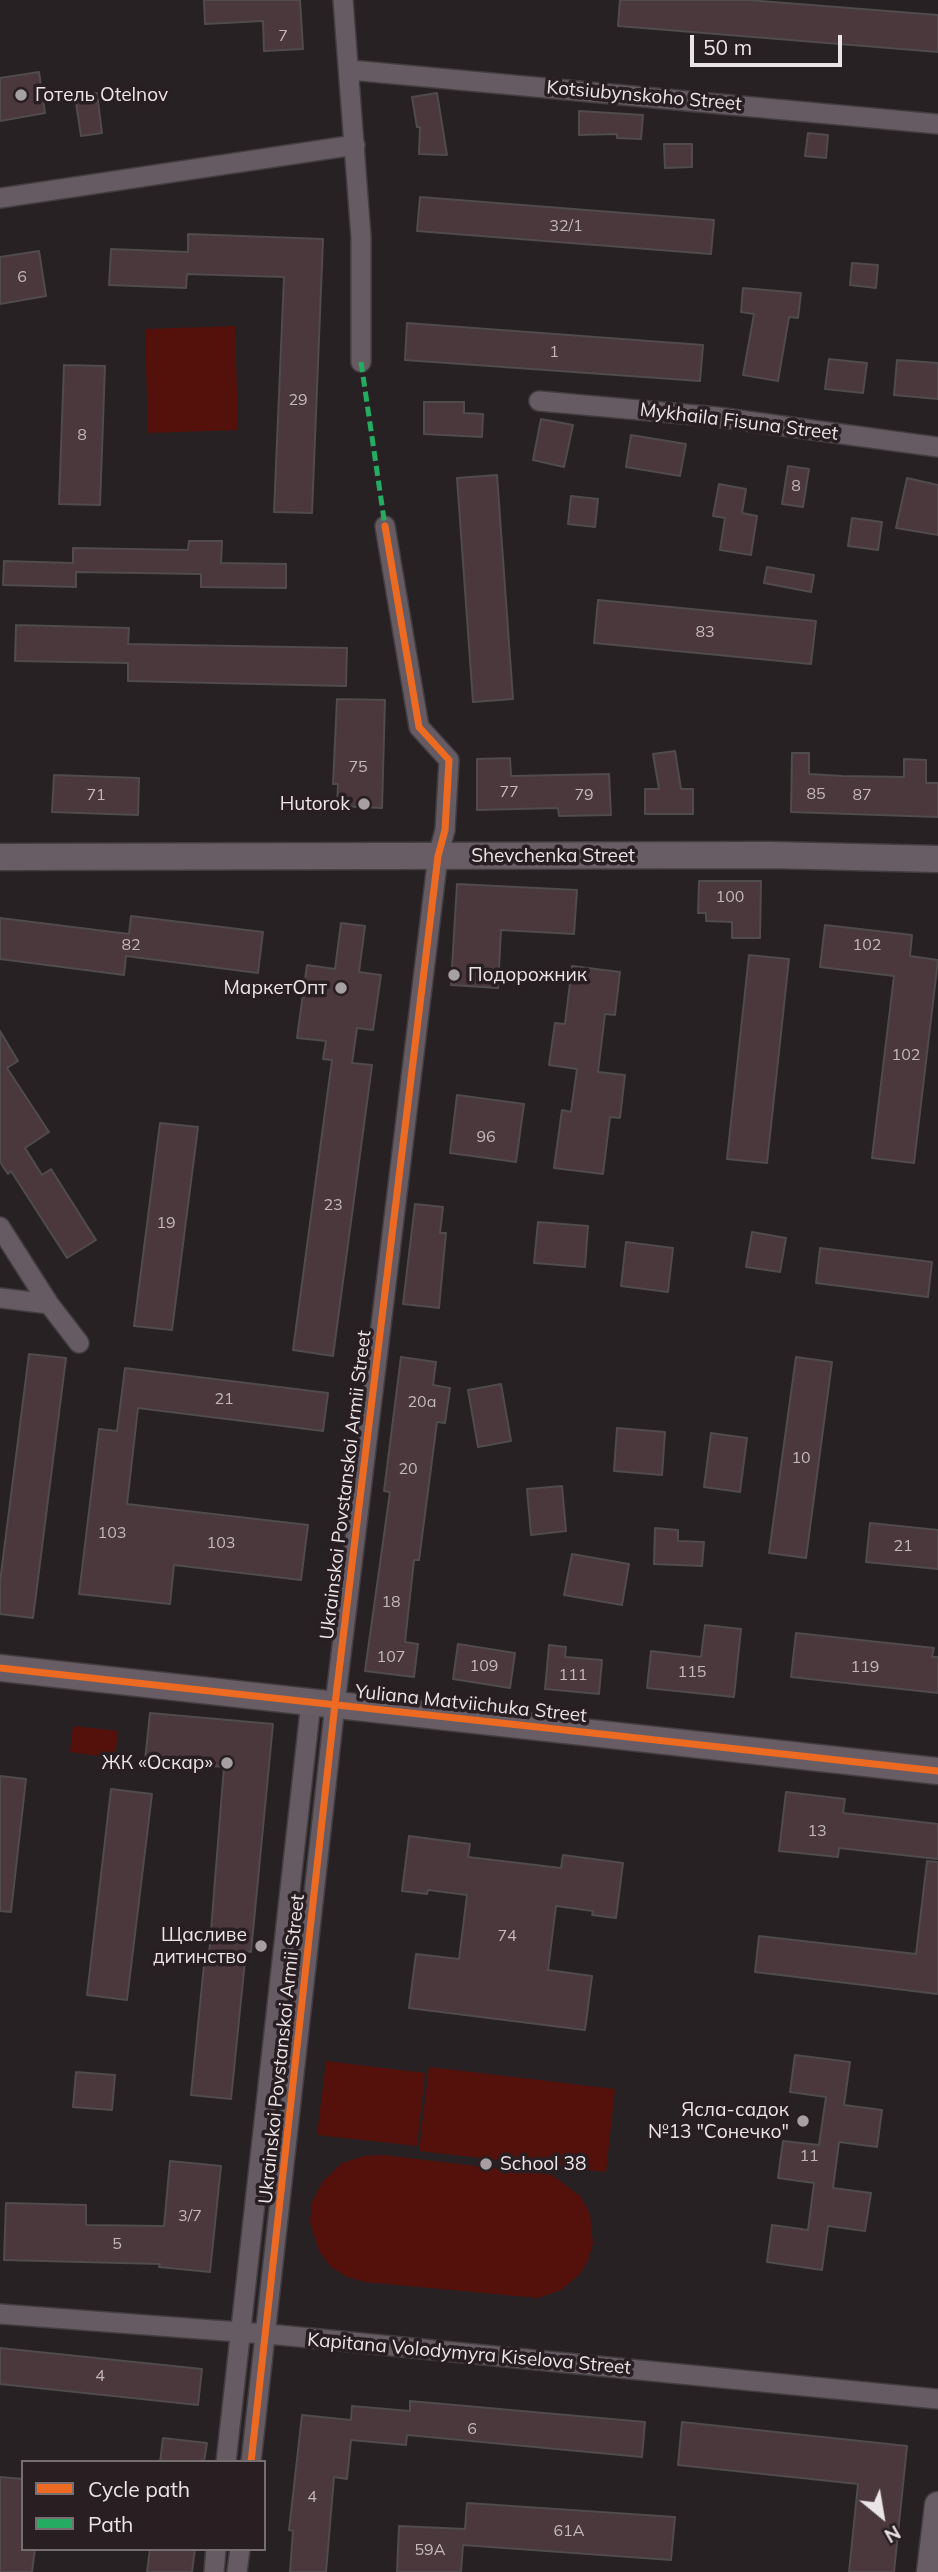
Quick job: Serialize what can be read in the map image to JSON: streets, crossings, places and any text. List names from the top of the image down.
{
  "streets": {
    "street": [
      "Kotsiubynskoho Street",
      "Mykhaila Fisuna Street",
      "Shevchenka Street",
      "Ukrainskoi Povstanskoi Armii Street",
      "Yuliana Matviichuka Street",
      "Kapitana Volodymyra Kiselova Street"
    ]
  },
  "crossings": [
    ["Shevchenka Street", "Ukrainskoi Povstanskoi Armii Street"],
    ["Ukrainskoi Povstanskoi Armii Street", "Yuliana Matviichuka Street"],
    ["Ukrainskoi Povstanskoi Armii Street", "Kapitana Volodymyra Kiselova Street"]
  ],
  "places": [
    "Готель Otelnov",
    "Hutorok",
    "Подорожник",
    "МаркетОпт",
    "ЖК «Оскар»",
    "Щасливе дитинство",
    "Ясла-садок №13 \"Сонечко\"",
    "School 38"
  ],
  "house_numbers": [
    "7",
    "32/1",
    "6",
    "1",
    "29",
    "8",
    "8",
    "83",
    "75",
    "77",
    "85",
    "71",
    "79",
    "87",
    "100",
    "82",
    "102",
    "102",
    "96",
    "23",
    "19",
    "21",
    "20а",
    "10",
    "20",
    "103",
    "103",
    "21",
    "18",
    "107",
    "109",
    "119",
    "115",
    "111",
    "13",
    "74",
    "11",
    "3/7",
    "5",
    "4",
    "6",
    "4",
    "61А",
    "59А"
  ],
  "legend": ["Cycle path", "Path"],
  "scale_bar": "50 m",
  "north": "bottom right"
}
